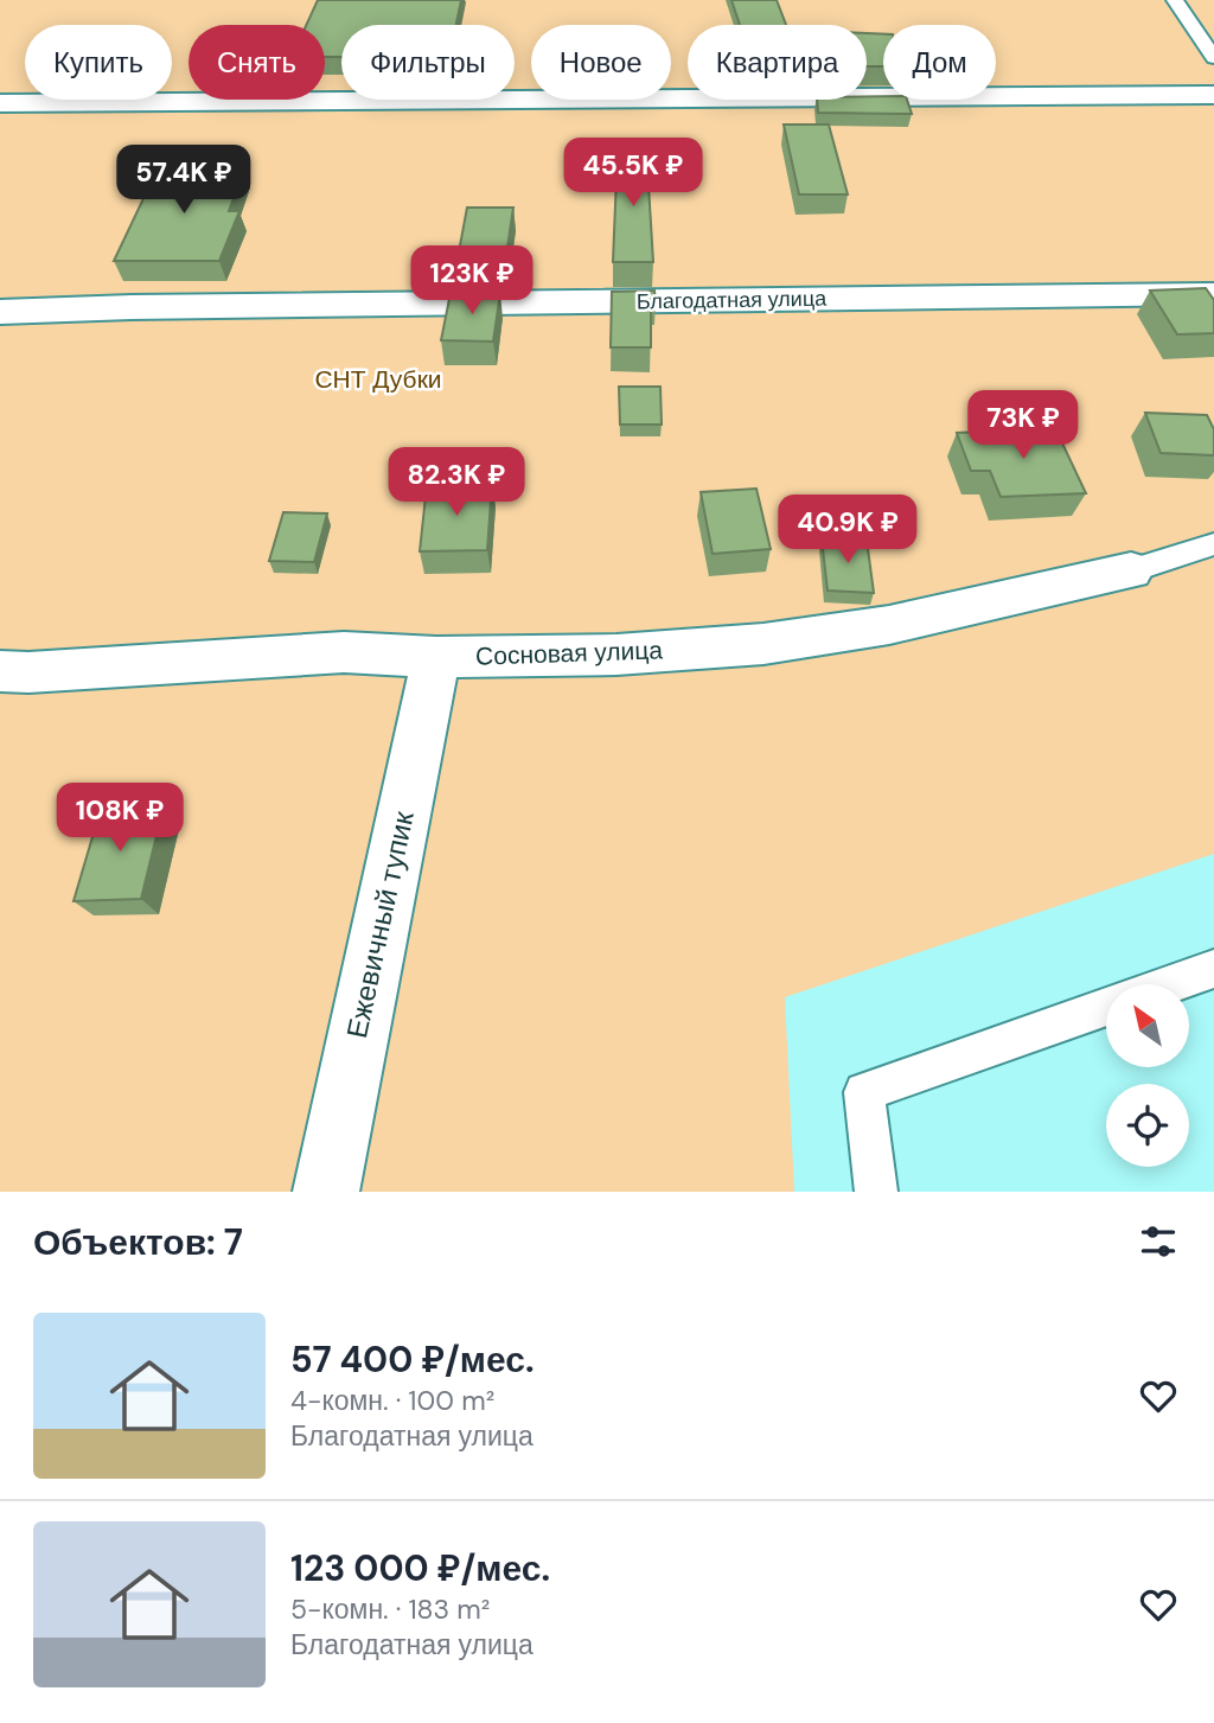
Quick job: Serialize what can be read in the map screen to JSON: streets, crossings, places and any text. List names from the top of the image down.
{
  "streets": {
    "street": ["Благодатная улица", "Сосновая улица", "Ежевичный тупик"]
  },
  "crossings": [
    ["Сосновая улица", "Ежевичный тупик"]
  ],
  "parks": ["СНТ Дубки"],
  "north": "top left",
  "page": {
    "chip": [
      "Купить",
      "Снять",
      "Фильтры",
      "Новое",
      "Квартира",
      "Дом"
    ],
    "price": [
      "45.5K ₽",
      "57.4K ₽",
      "123K ₽",
      "73K ₽",
      "82.3K ₽",
      "40.9K ₽",
      "108K ₽"
    ],
    "heading": "Объектов: 7",
    "list": [
      {
        "name": "57 400 ₽/мес.",
        "note": "4-комн. · 100 m² · Благодатная улица"
      },
      {
        "name": "123 000 ₽/мес.",
        "note": "5-комн. · 183 m² · Благодатная улица"
      }
    ]
  }
}
